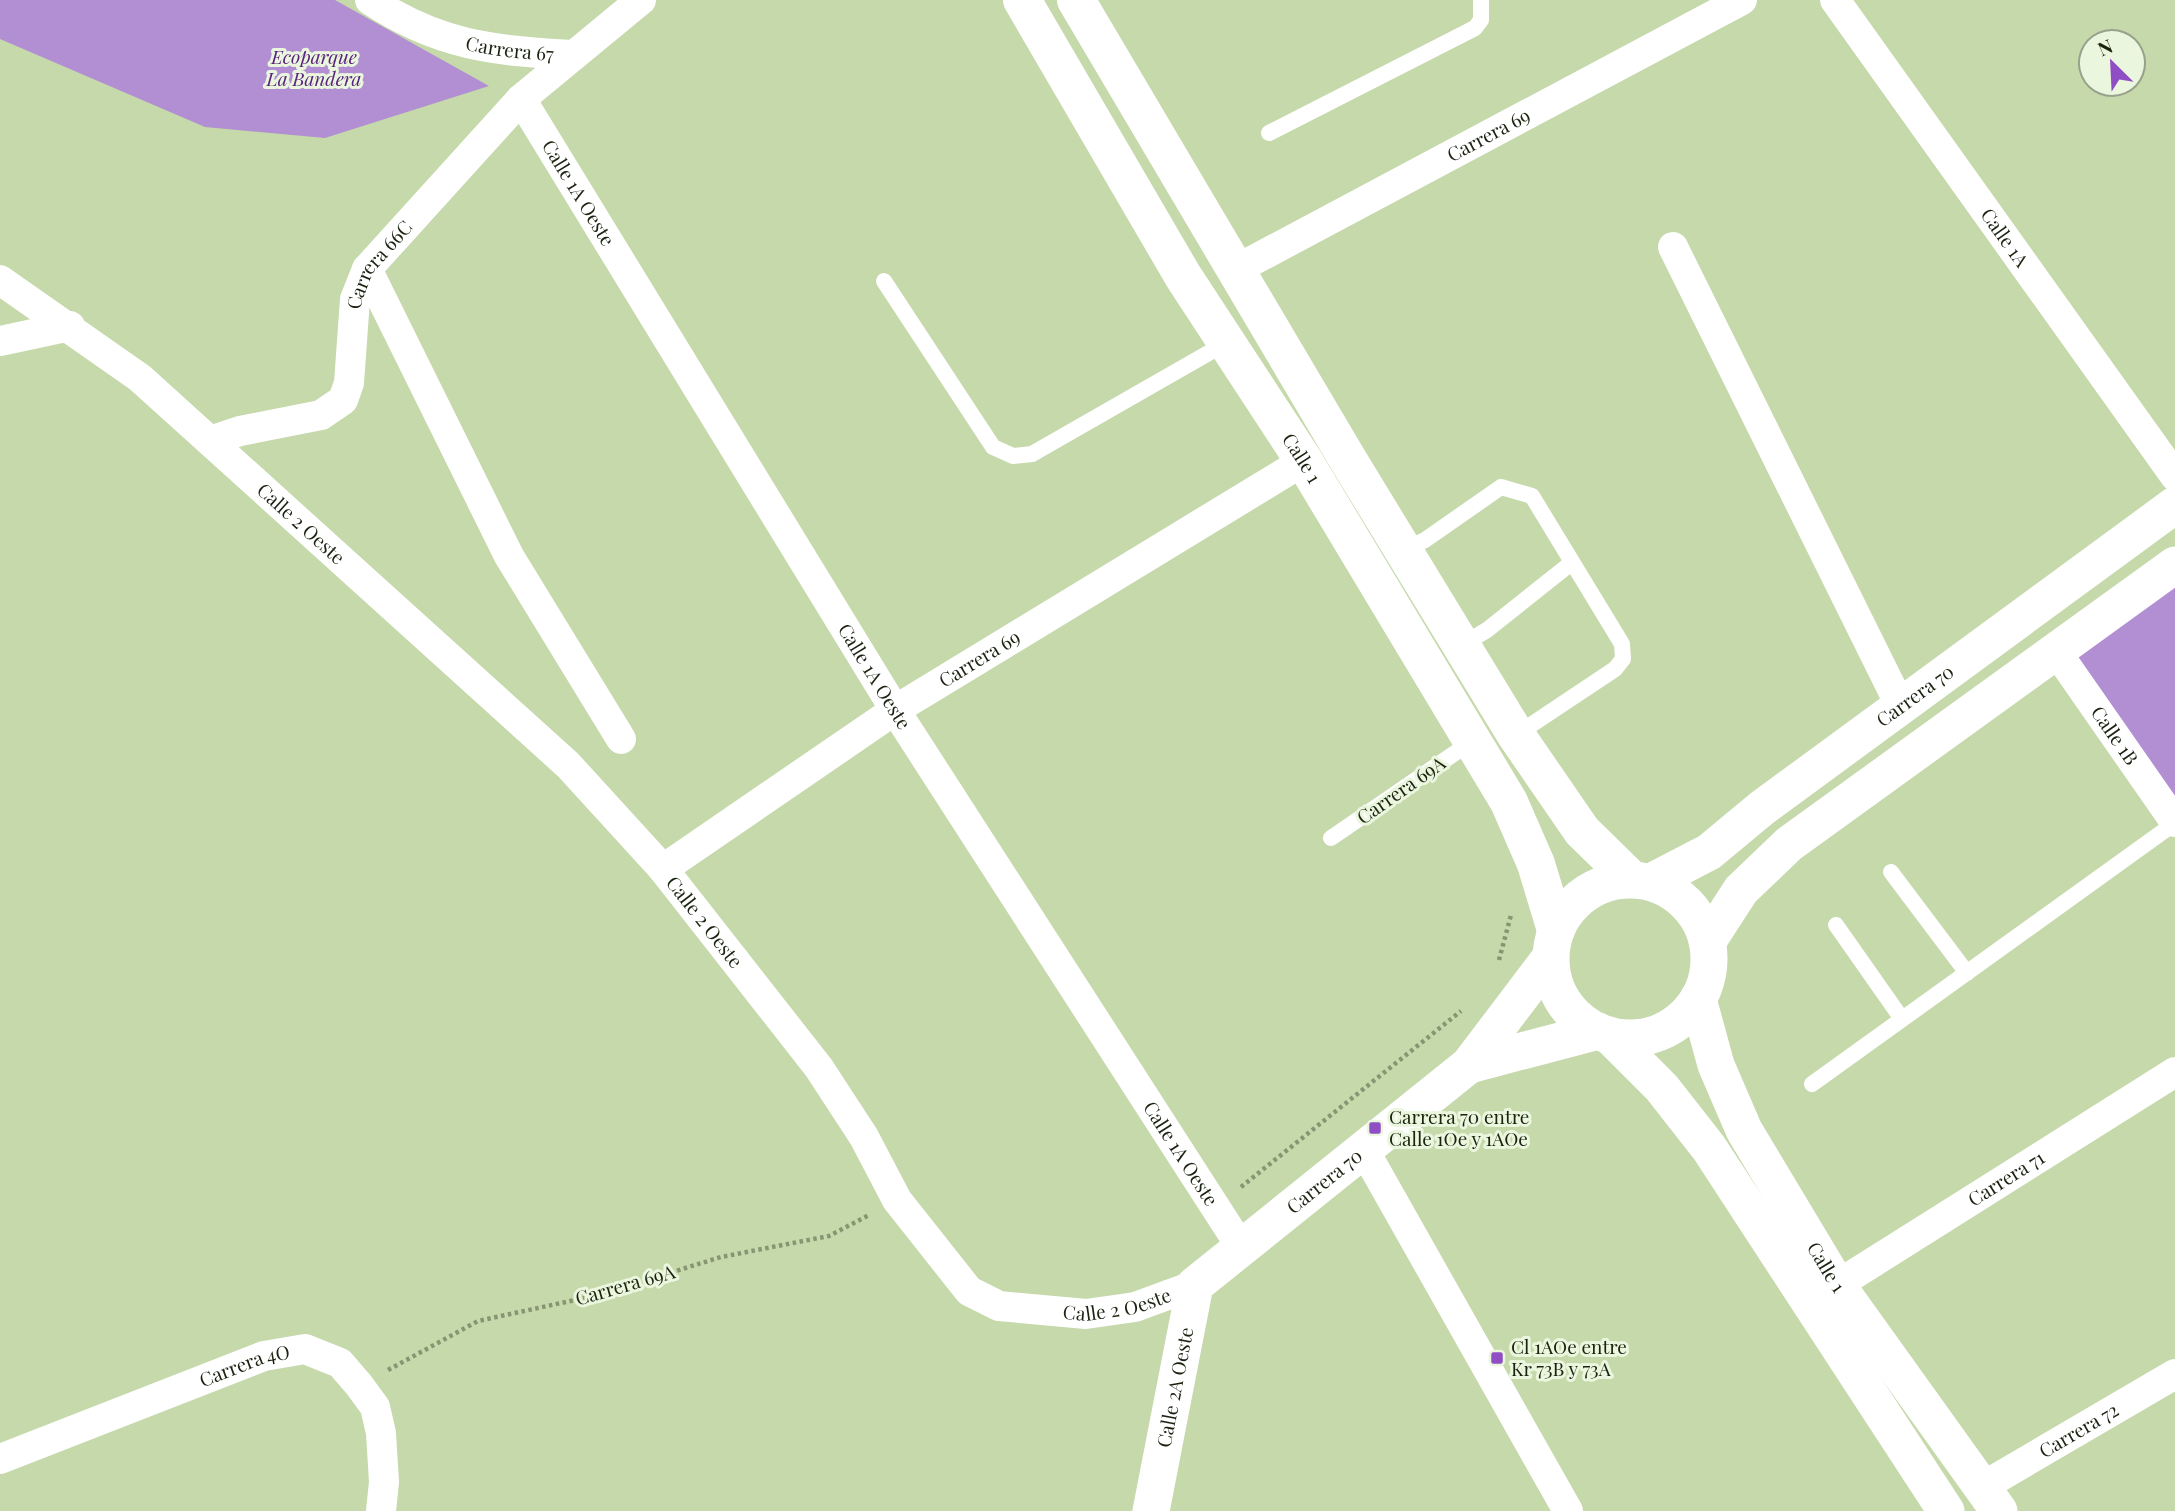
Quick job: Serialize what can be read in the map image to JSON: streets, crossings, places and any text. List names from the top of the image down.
{
  "streets": {
    "main road": ["Calle 1"],
    "street": [
      "Carrera 67",
      "Carrera 69",
      "Calle 1A Oeste",
      "Calle 1A",
      "Carrera 66C",
      "Calle 2 Oeste",
      "Carrera 70",
      "Calle 1B",
      "Carrera 71",
      "Carrera 4O",
      "Calle 2A Oeste",
      "Carrera 72"
    ],
    "lane": ["Carrera 69A"]
  },
  "crossings": [
    ["Carrera 67", "Carrera 66C"],
    ["Carrera 69", "Calle 1A Oeste"],
    ["Carrera 69", "Calle 1"],
    ["Carrera 69", "Calle 2 Oeste"],
    ["Calle 1A Oeste", "Carrera 66C"],
    ["Calle 1A Oeste", "Carrera 70"],
    ["Carrera 66C", "Calle 2 Oeste"],
    ["Calle 1", "Carrera 70"],
    ["Calle 1", "Carrera 69A"],
    ["Calle 1", "Carrera 71"],
    ["Calle 1", "Carrera 72"],
    ["Calle 2 Oeste", "Carrera 70"],
    ["Calle 2 Oeste", "Carrera 69A"],
    ["Calle 2 Oeste", "Calle 2A Oeste"],
    ["Carrera 70", "Calle 2A Oeste"],
    ["Carrera 69A", "Carrera 4O"]
  ],
  "parks": ["Ecoparque La Bandera"],
  "places": {
    "transit": ["Carrera 70 entre Calle 1Oe y 1AOe", "Cl 1AOe entre Kr 73B y 73A"]
  },
  "north": "top left"
}
